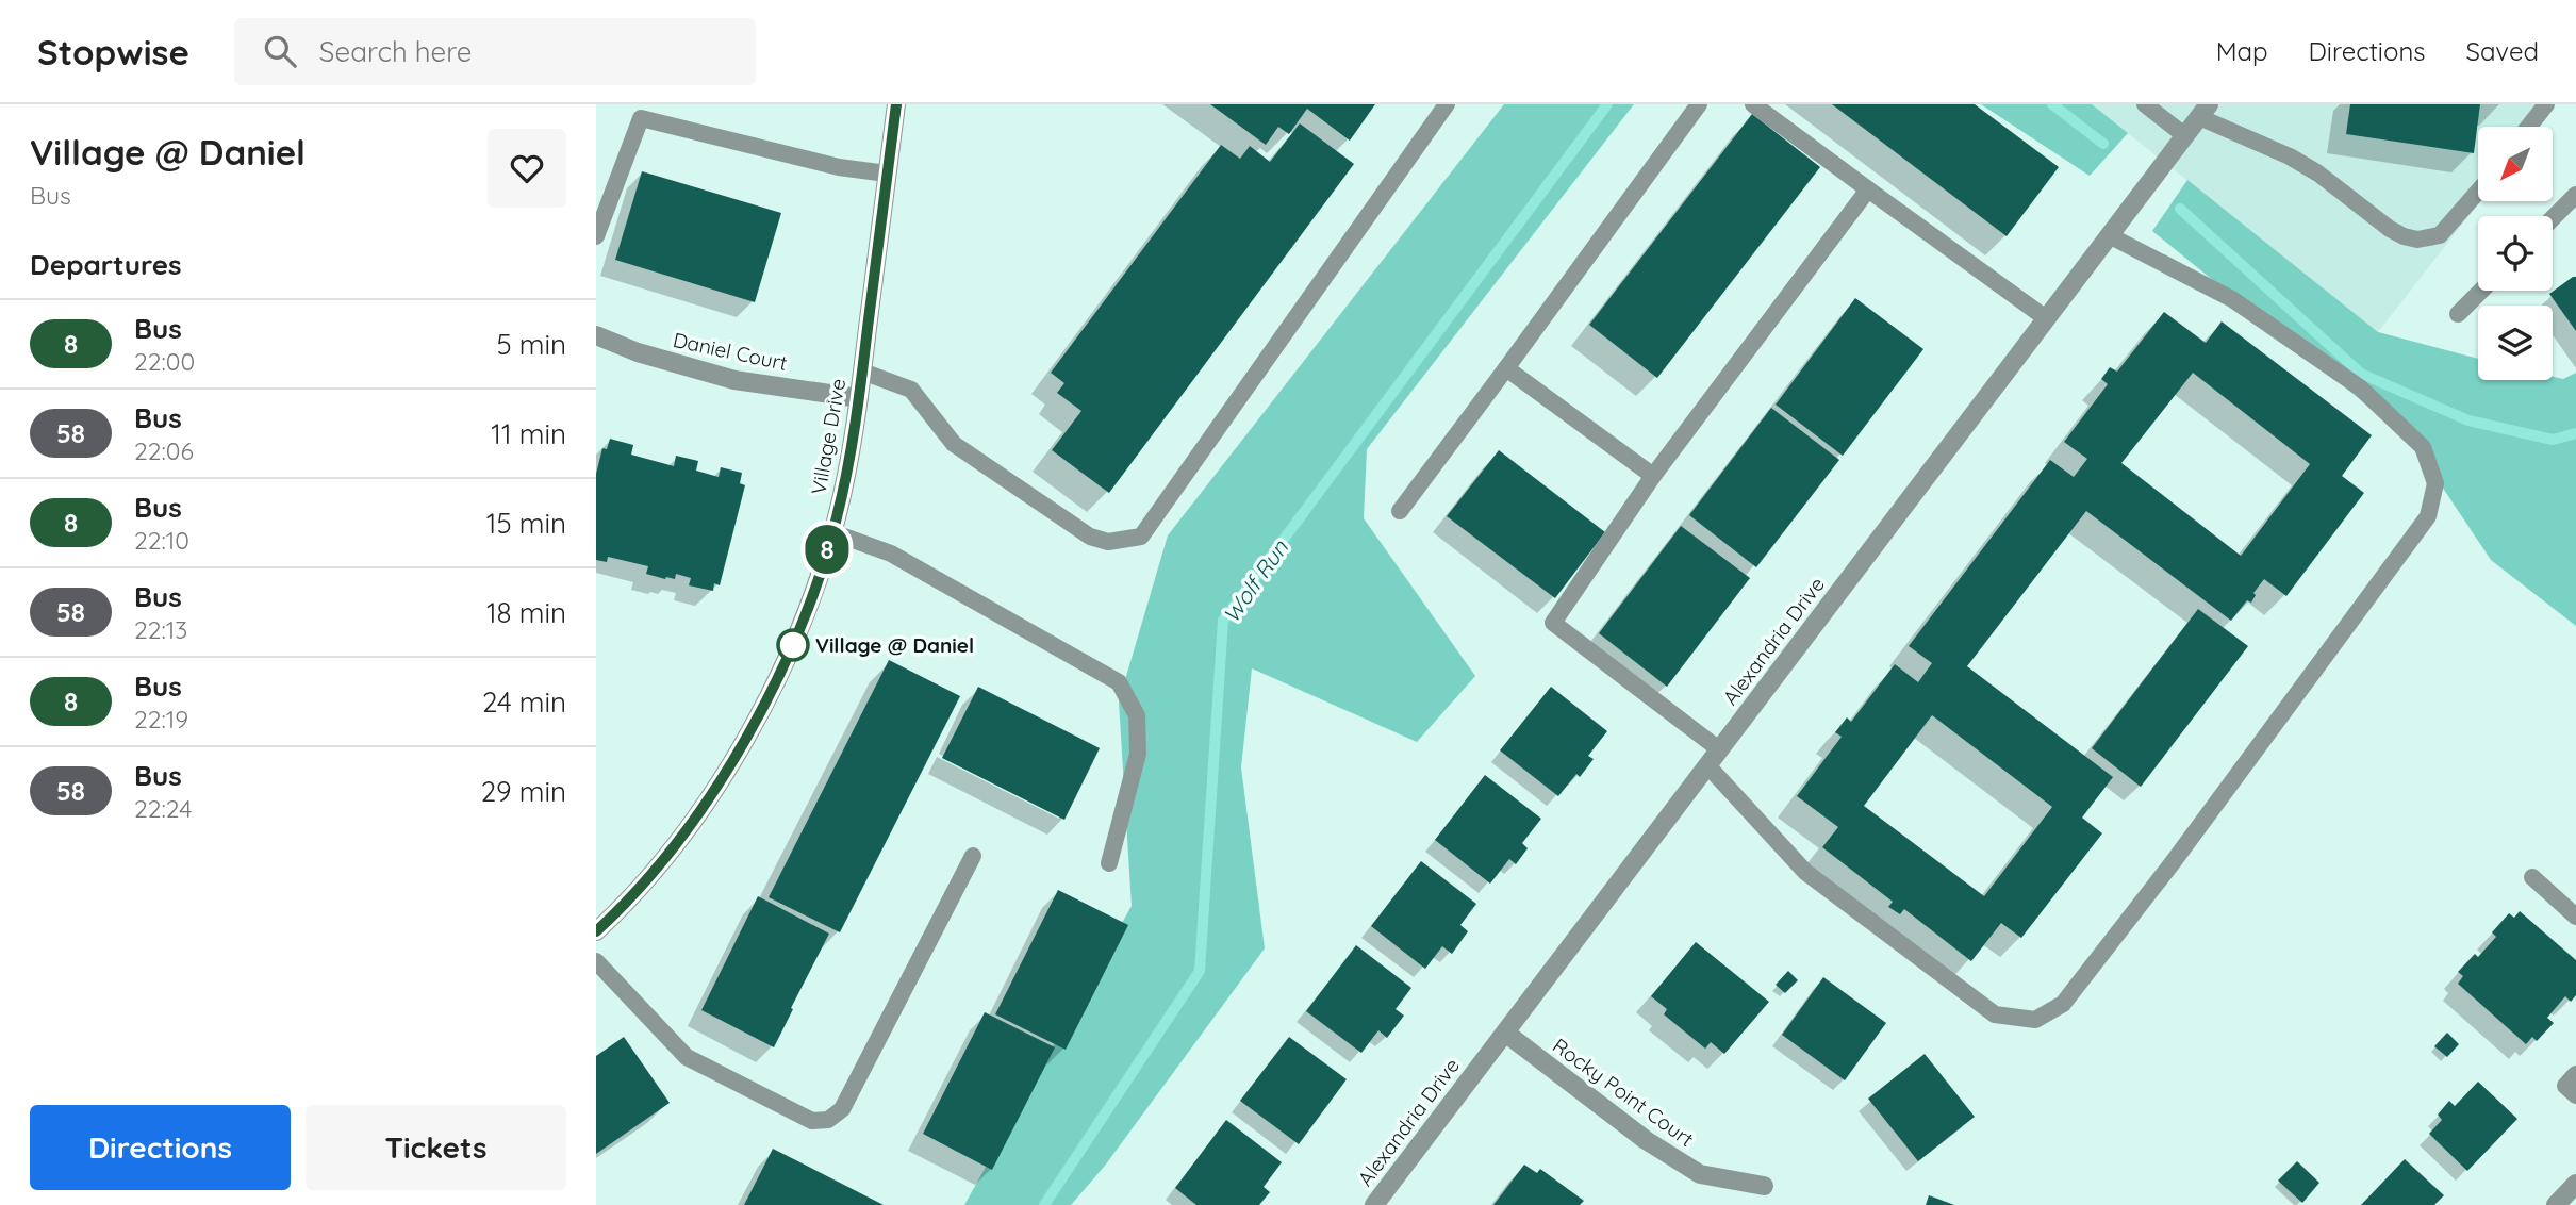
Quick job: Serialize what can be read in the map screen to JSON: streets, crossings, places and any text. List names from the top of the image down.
{
  "streets": {
    "street": [
      "Daniel Court",
      "Village Drive",
      "Alexandria Drive",
      "Rocky Point Court"
    ]
  },
  "crossings": [
    ["Daniel Court", "Village Drive"],
    ["Alexandria Drive", "Rocky Point Court"]
  ],
  "water": ["Wolf Run"],
  "places": ["Village @ Daniel"],
  "lines": ["bus line 8"],
  "north": "bottom left",
  "page": {
    "header": "Stopwise",
    "search": "Search here",
    "nav": ["Map", "Directions", "Saved"],
    "heading": [
      ["Village @ Daniel", "Bus"],
      "Departures"
    ],
    "on_map": "8",
    "list": [
      {
        "mark": "8",
        "name": "Bus",
        "note": "22:00",
        "value": "5 min"
      },
      {
        "mark": "58",
        "name": "Bus",
        "note": "22:06",
        "value": "11 min"
      },
      {
        "mark": "8",
        "name": "Bus",
        "note": "22:10",
        "value": "15 min"
      },
      {
        "mark": "58",
        "name": "Bus",
        "note": "22:13",
        "value": "18 min"
      },
      {
        "mark": "8",
        "name": "Bus",
        "note": "22:19",
        "value": "24 min"
      },
      {
        "mark": "58",
        "name": "Bus",
        "note": "22:24",
        "value": "29 min"
      }
    ],
    "buttons": ["Directions", "Tickets"]
  }
}
